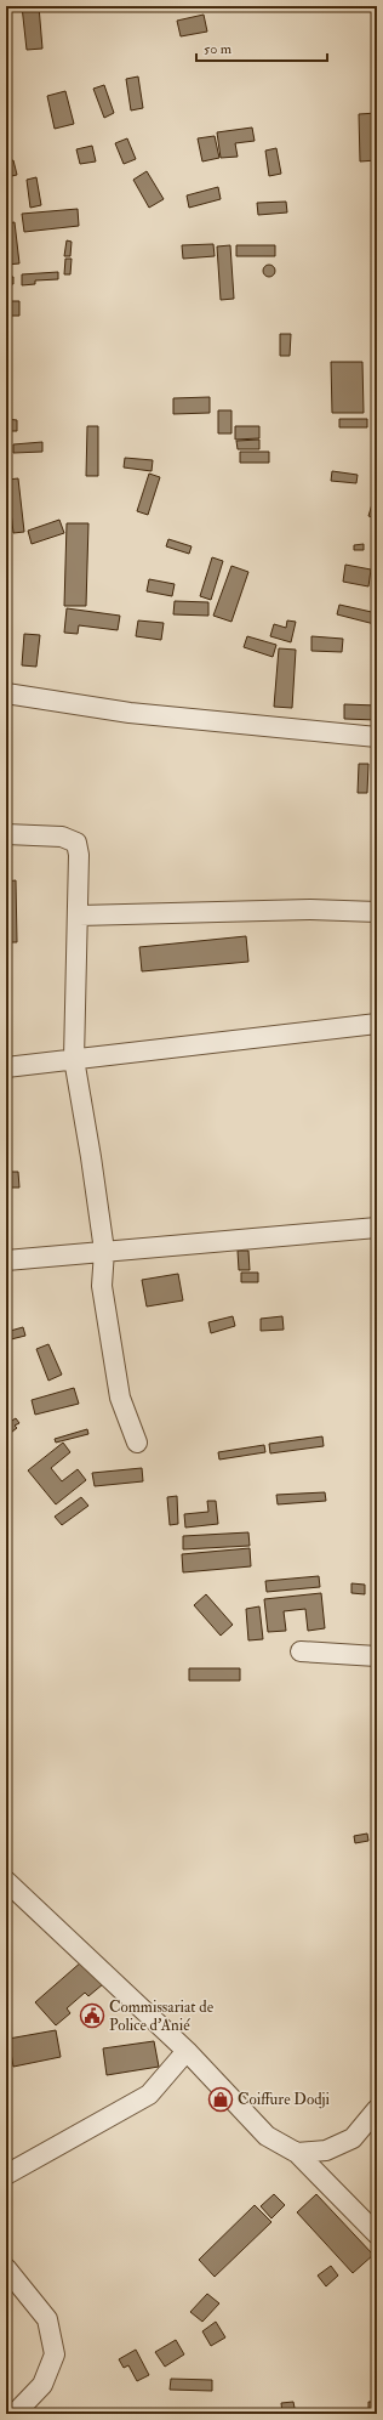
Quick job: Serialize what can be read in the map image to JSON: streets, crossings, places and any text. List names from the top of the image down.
{
  "places": {
    "public building": ["Commissariat de Police d'Anié"],
    "shop": ["Coiffure Dodji"]
  },
  "scale_bar": "50 m"
}
